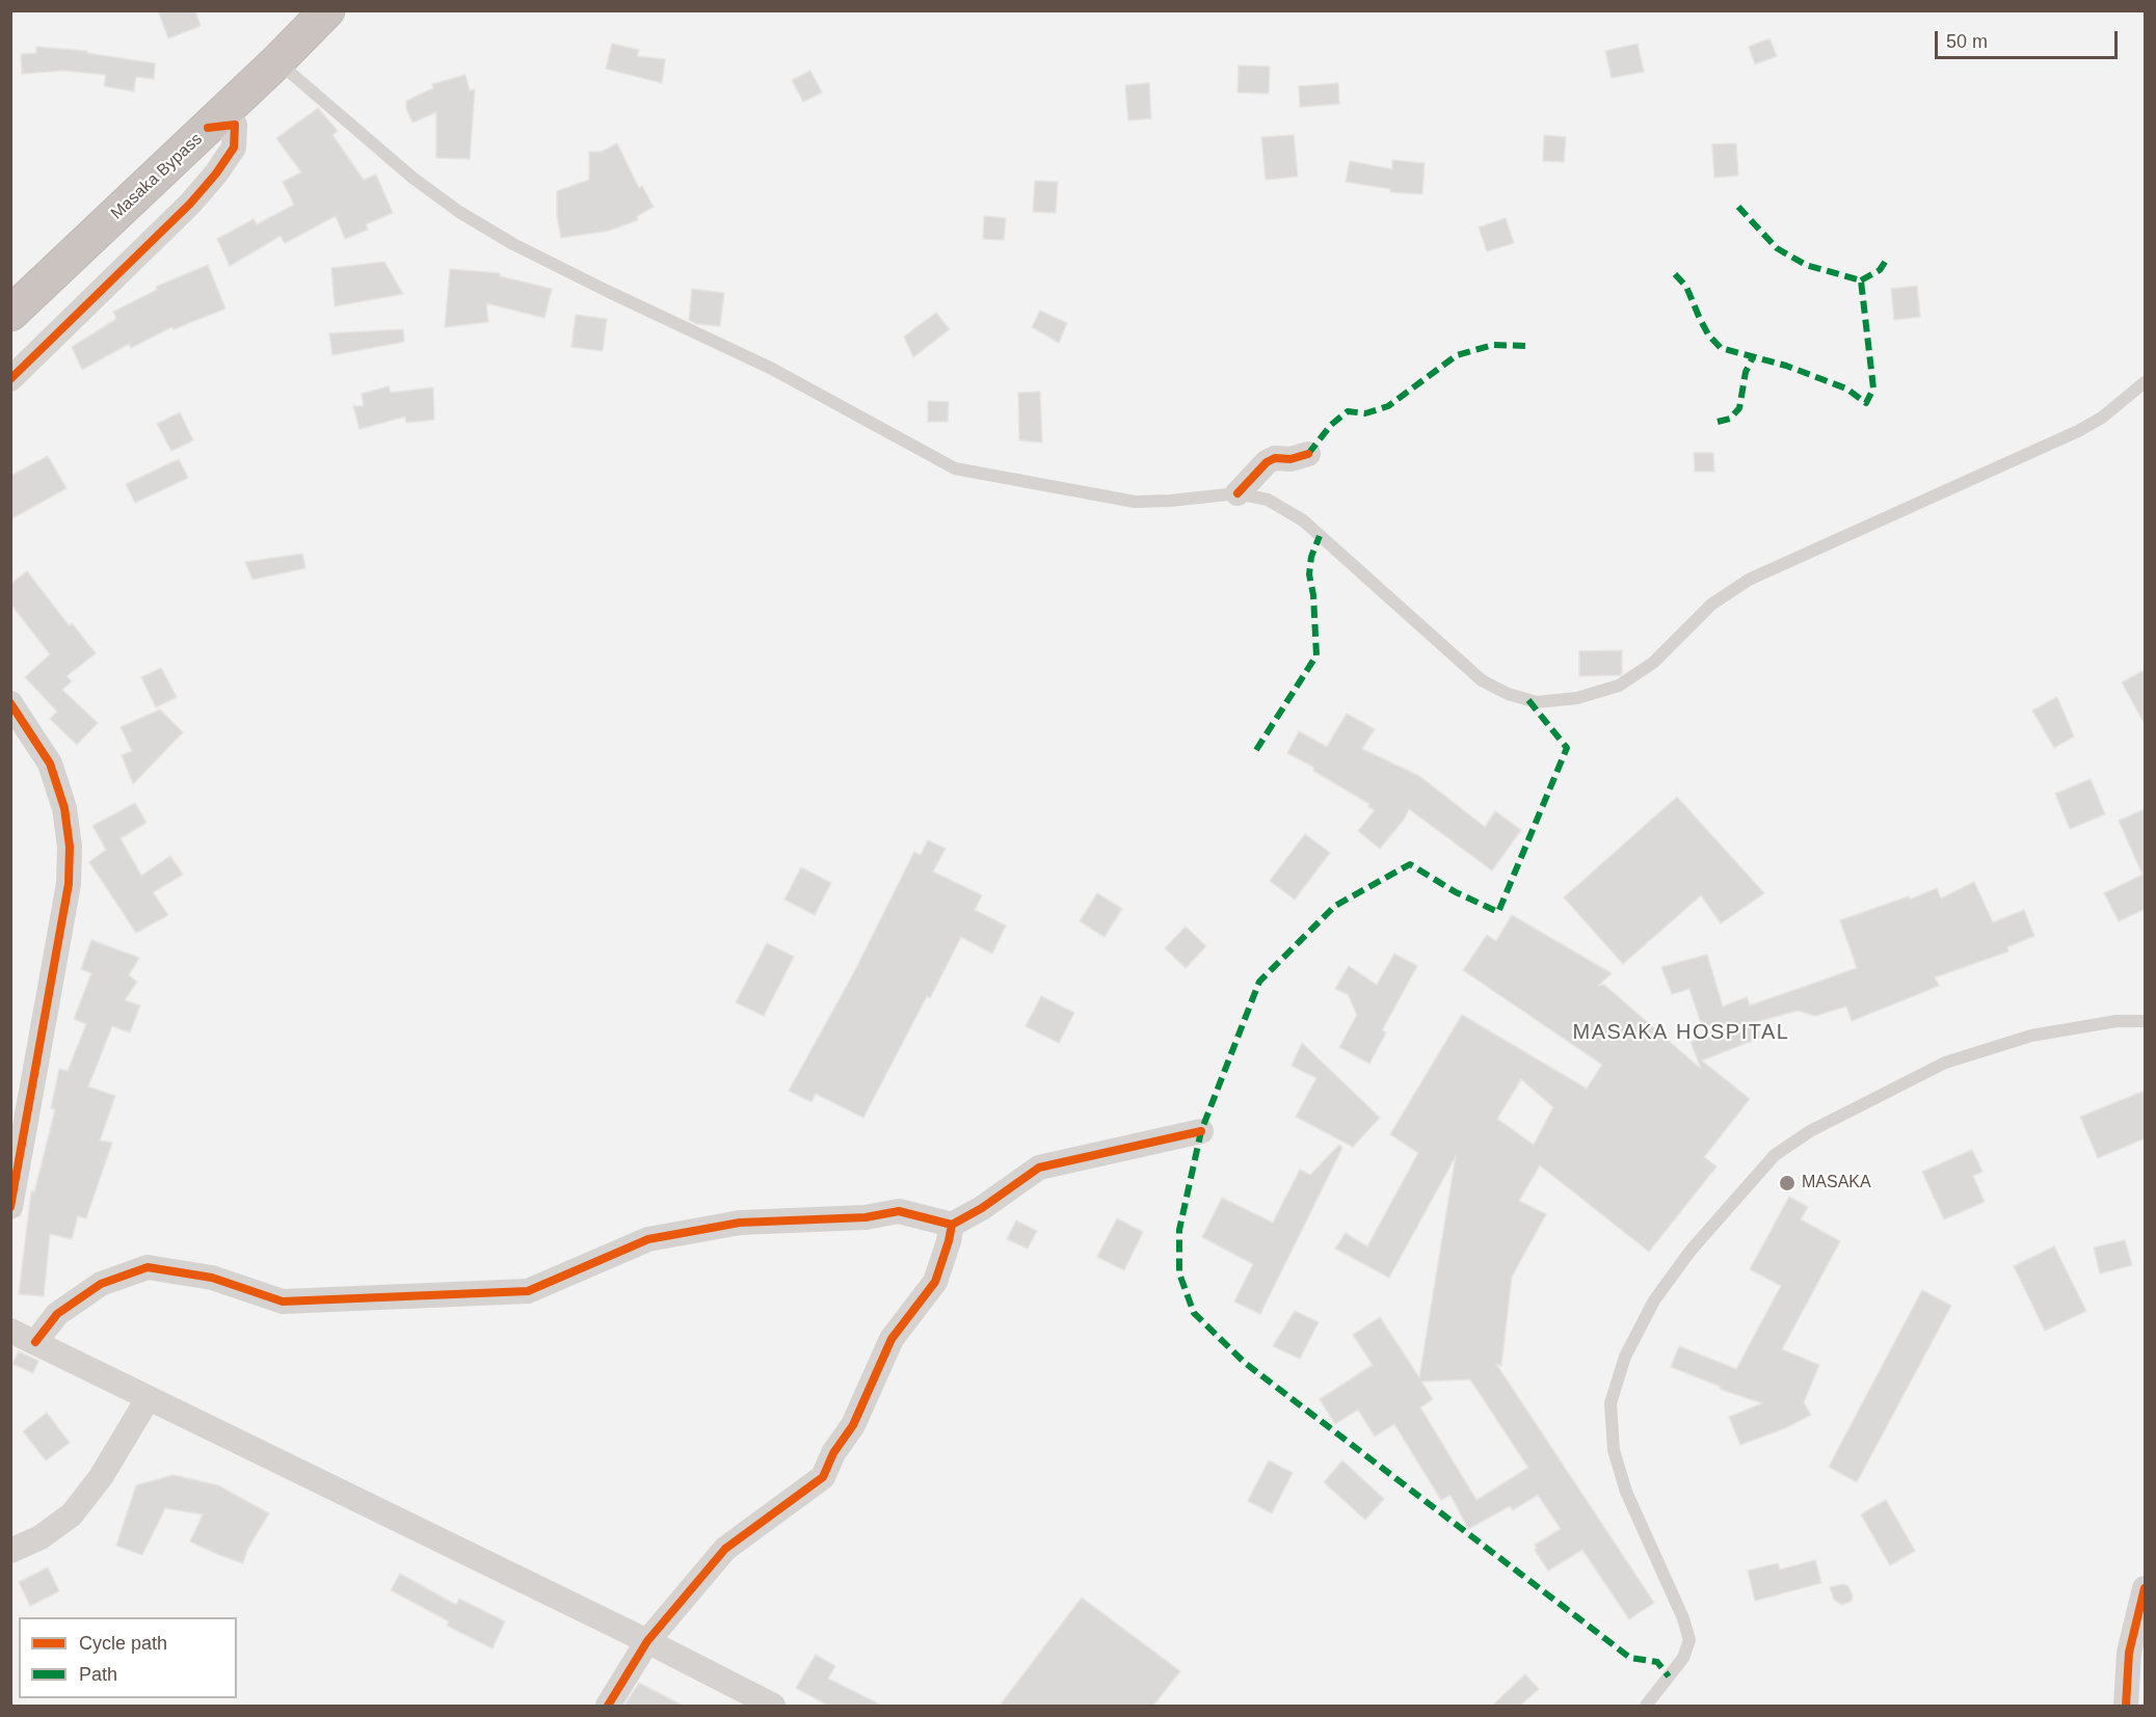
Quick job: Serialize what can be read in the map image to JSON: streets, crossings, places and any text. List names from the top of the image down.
{
  "streets": {
    "highway": ["Masaka Bypass"]
  },
  "districts": ["MASAKA HOSPITAL"],
  "places": ["MASAKA"],
  "legend": ["Cycle path", "Path"],
  "scale_bar": "50 m"
}
